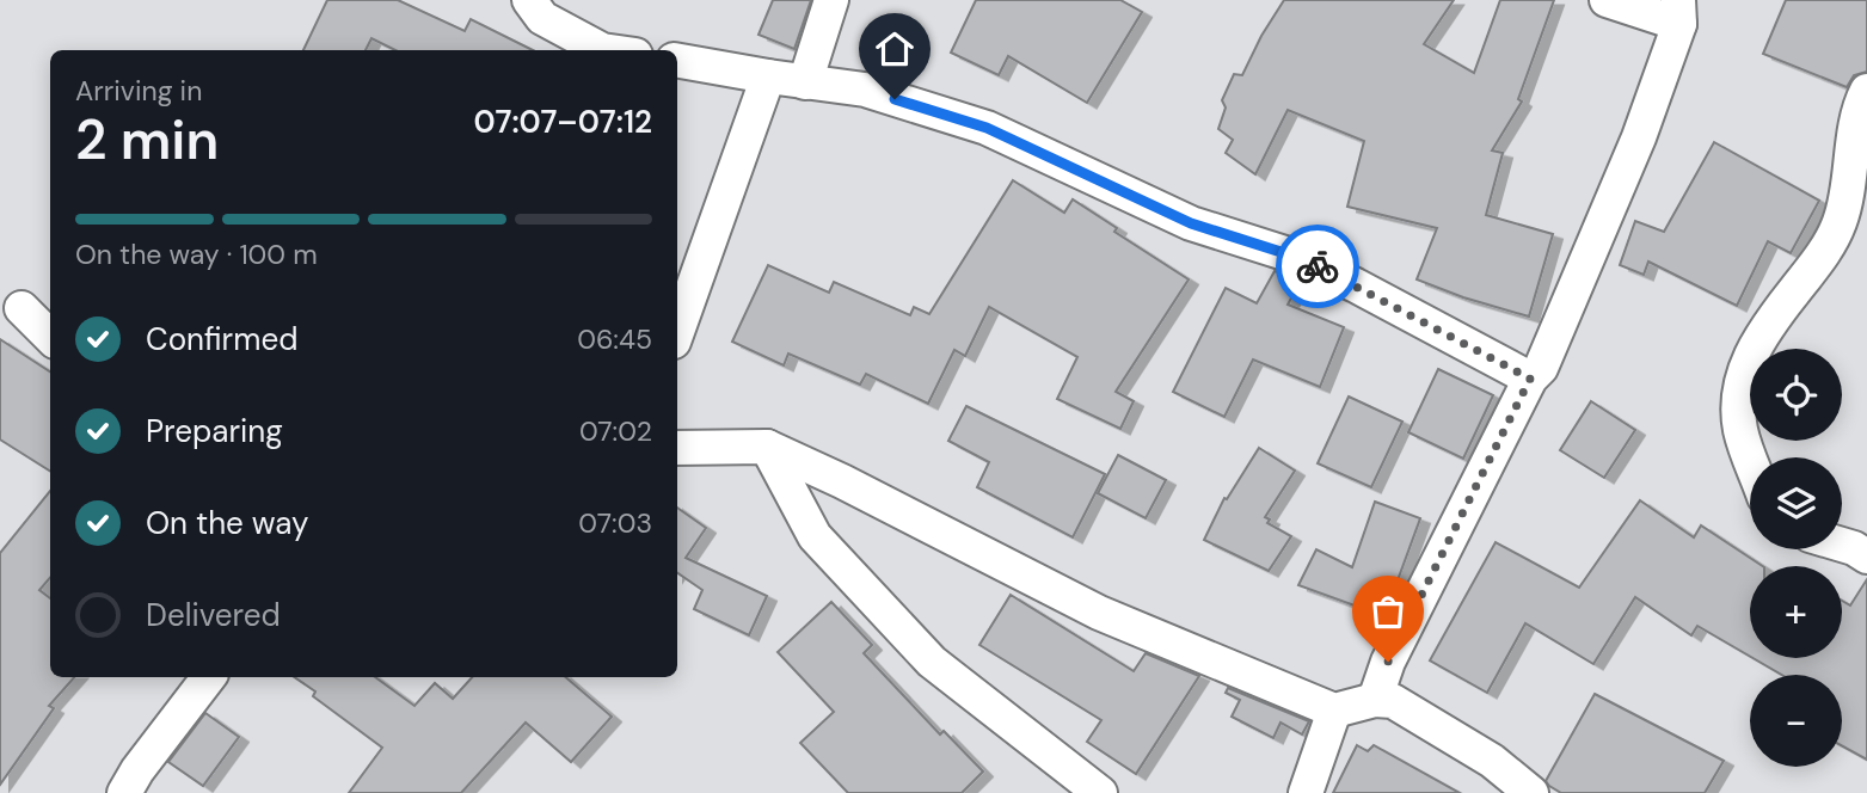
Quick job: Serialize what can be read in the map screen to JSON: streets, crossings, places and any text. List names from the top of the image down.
{
  "page": {
    "heading": ["2 min", "Arriving in", "07:07–07:12"],
    "bar": "On the way · 100 m",
    "list": [
      ["Confirmed", "06:45"],
      ["Preparing", "07:02"],
      ["On the way", "07:03"],
      "Delivered"
    ],
    "map_buttons": ["+", "−"]
  }
}
